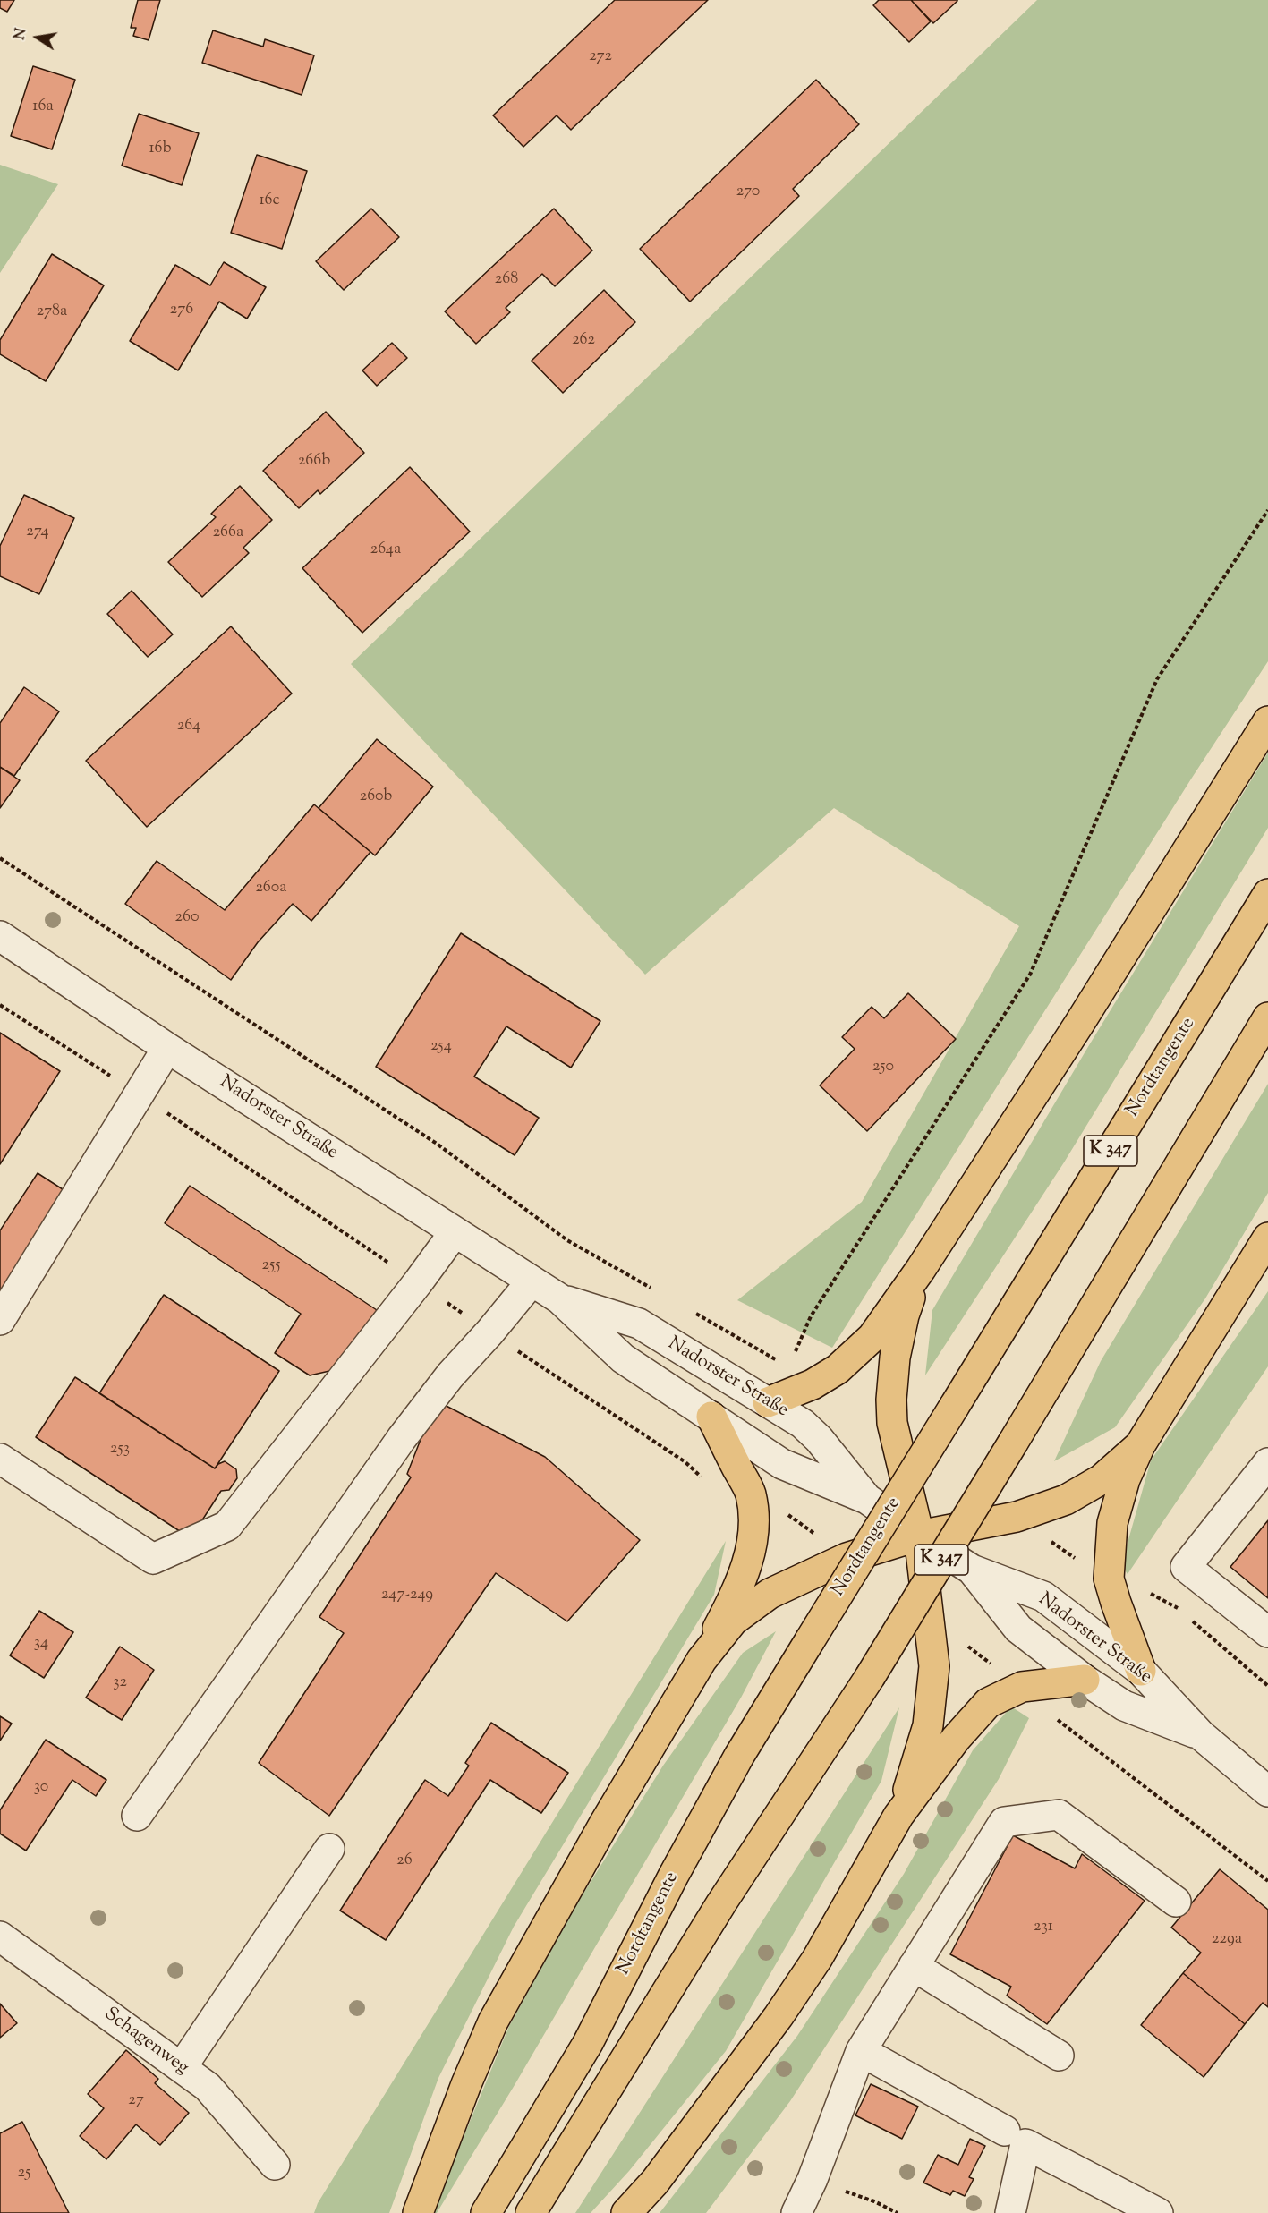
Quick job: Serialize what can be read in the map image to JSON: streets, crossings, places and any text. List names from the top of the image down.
{
  "streets": {
    "highway": ["Nordtangente", "K 347"],
    "street": ["Nadorster Straße", "Schagenweg"]
  },
  "crossings": [
    ["Nadorster Straße", "K 347"]
  ],
  "house_numbers": [
    "272",
    "16a",
    "16b",
    "270",
    "16c",
    "268",
    "276",
    "278a",
    "262",
    "266b",
    "274",
    "266a",
    "264a",
    "264",
    "260b",
    "260a",
    "260",
    "254",
    "250",
    "255",
    "253",
    "247-249",
    "34",
    "32",
    "30",
    "26",
    "231",
    "229a",
    "27",
    "25"
  ],
  "north": "left"
}
